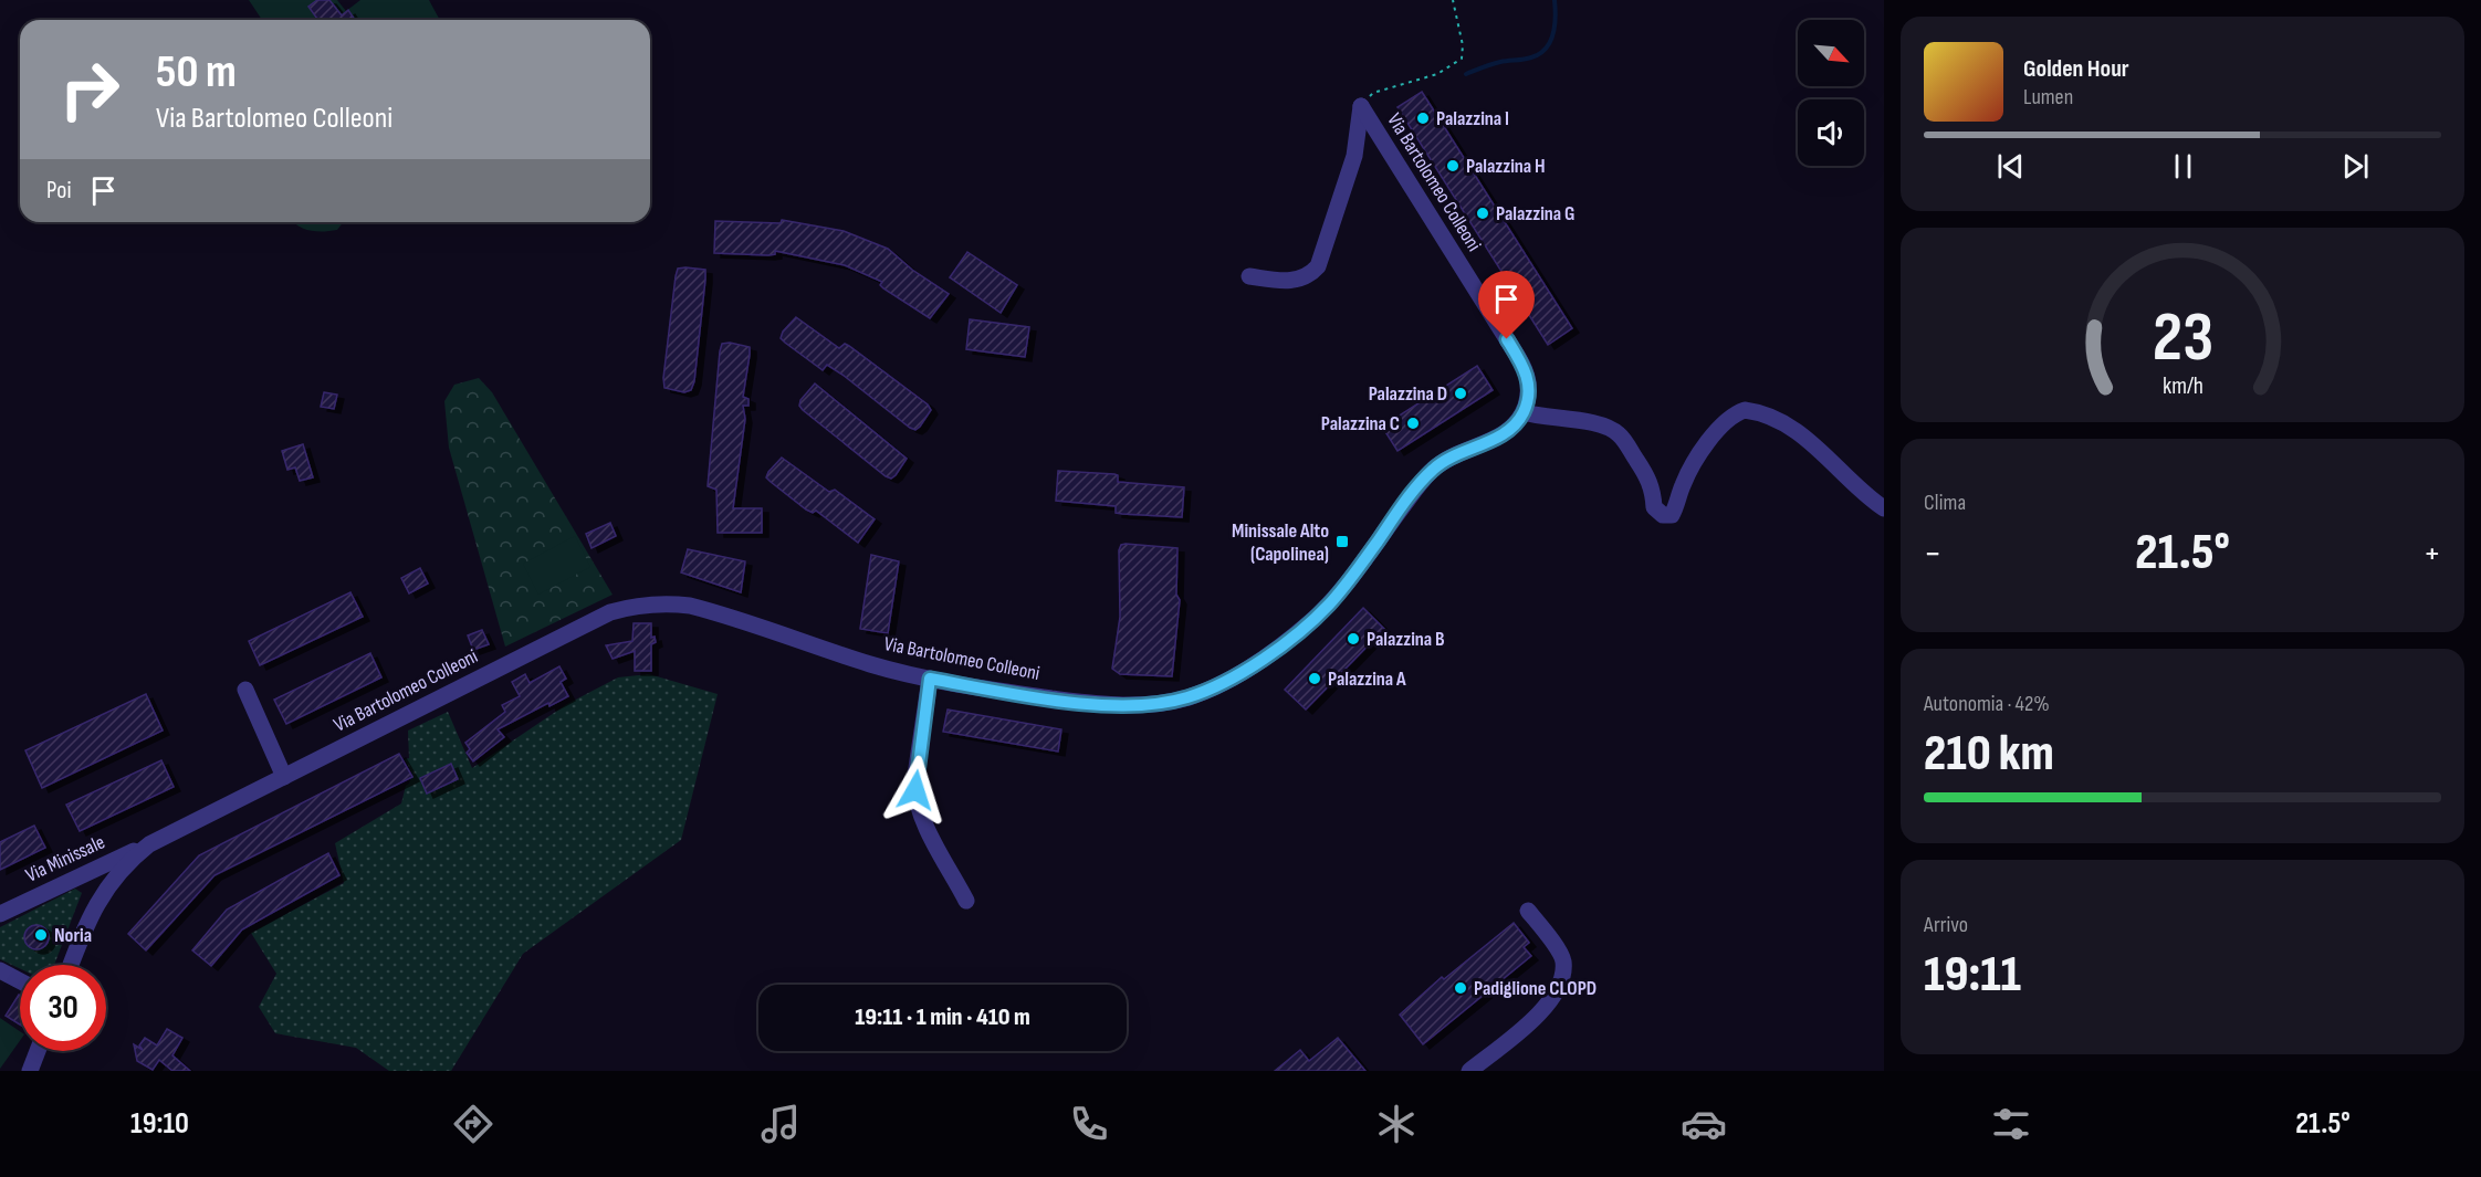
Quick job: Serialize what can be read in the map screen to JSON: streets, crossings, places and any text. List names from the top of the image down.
{
  "streets": {
    "street": ["Via Bartolomeo Colleoni", "Via Minissale"]
  },
  "crossings": [
    ["Via Bartolomeo Colleoni", "Via Minissale"]
  ],
  "places": {
    "other": [
      "Palazzina I",
      "Palazzina H",
      "Palazzina G",
      "Palazzina D",
      "Palazzina C",
      "Palazzina B",
      "Palazzina A",
      "Noria",
      "Padiglione CLOPD"
    ],
    "transit": ["Minissale Alto (Capolinea)"]
  },
  "north": "bottom right",
  "page": {
    "turn": ["50 m", "Via Bartolomeo Colleoni"],
    "song": ["Golden Hour", "Lumen"],
    "then": "Poi",
    "tile": [
      "Clima",
      ["Autonomia · 42%", "210 km"],
      ["Arrivo", "19:11"]
    ],
    "heat": ["−", "21.5°", "+"],
    "limit": "30",
    "trip": "19:11 · 1 min · 410 m",
    "tabs": ["19:10", "21.5°"],
    "gauge": ["23", "km/h"]
  }
}
